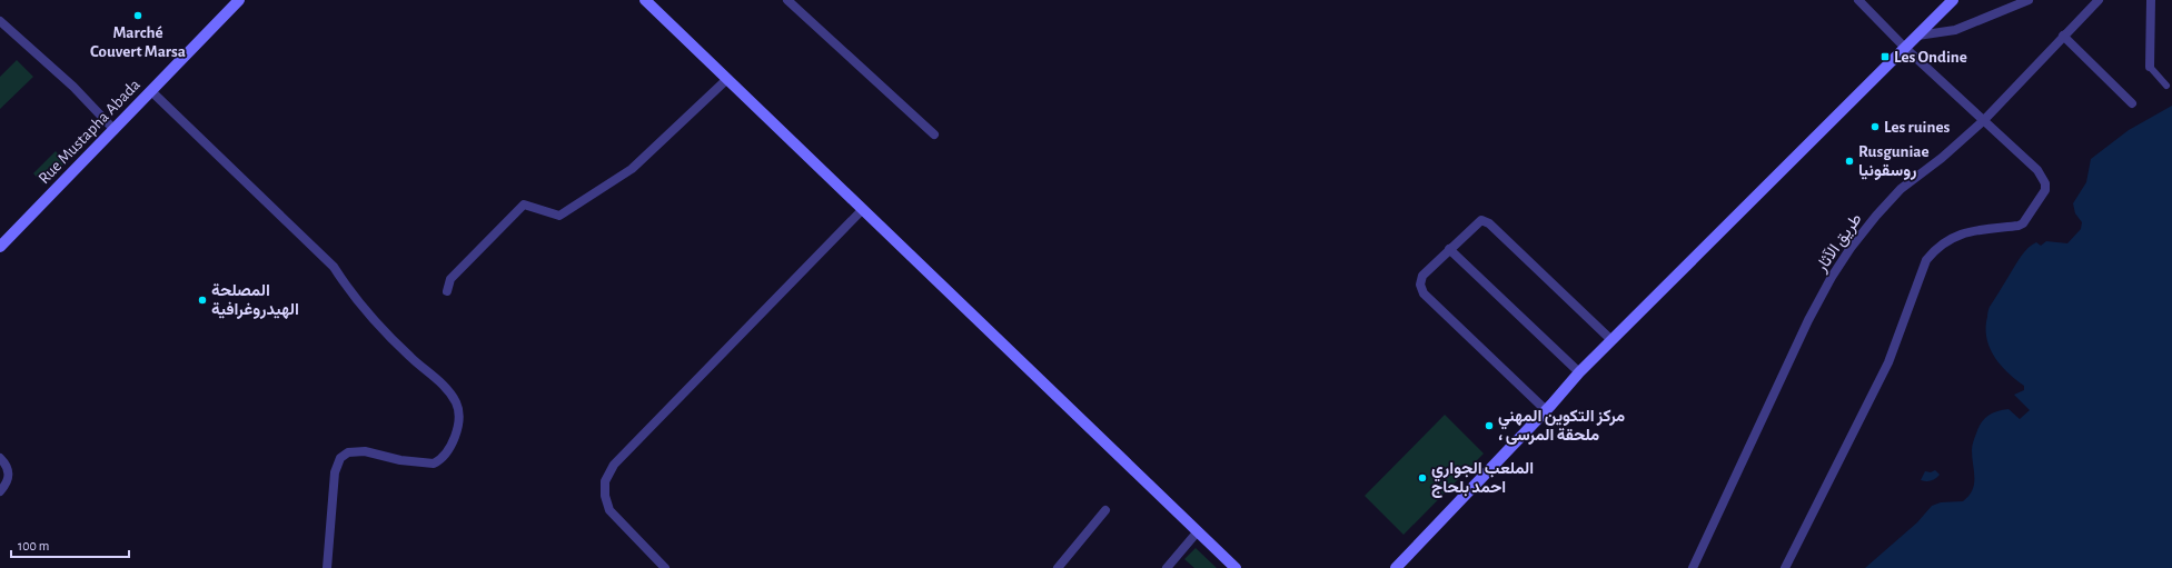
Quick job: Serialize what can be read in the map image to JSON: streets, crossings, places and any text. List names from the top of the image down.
{
  "streets": {
    "main road": ["Rue Mustapha Abada"],
    "street": ["طريق الآثار"]
  },
  "places": {
    "other": [
      "Marché Couvert Marsa",
      "Les ruines",
      "Rusguniae روسقونيا",
      "المصلحة الهيدروغرافية",
      "مركز التكوين المهني ، ملحقة المرسى",
      "الملعب الجواري احمد بلحاج"
    ],
    "transit": ["Les Ondine"]
  },
  "scale_bar": "100 m"
}
